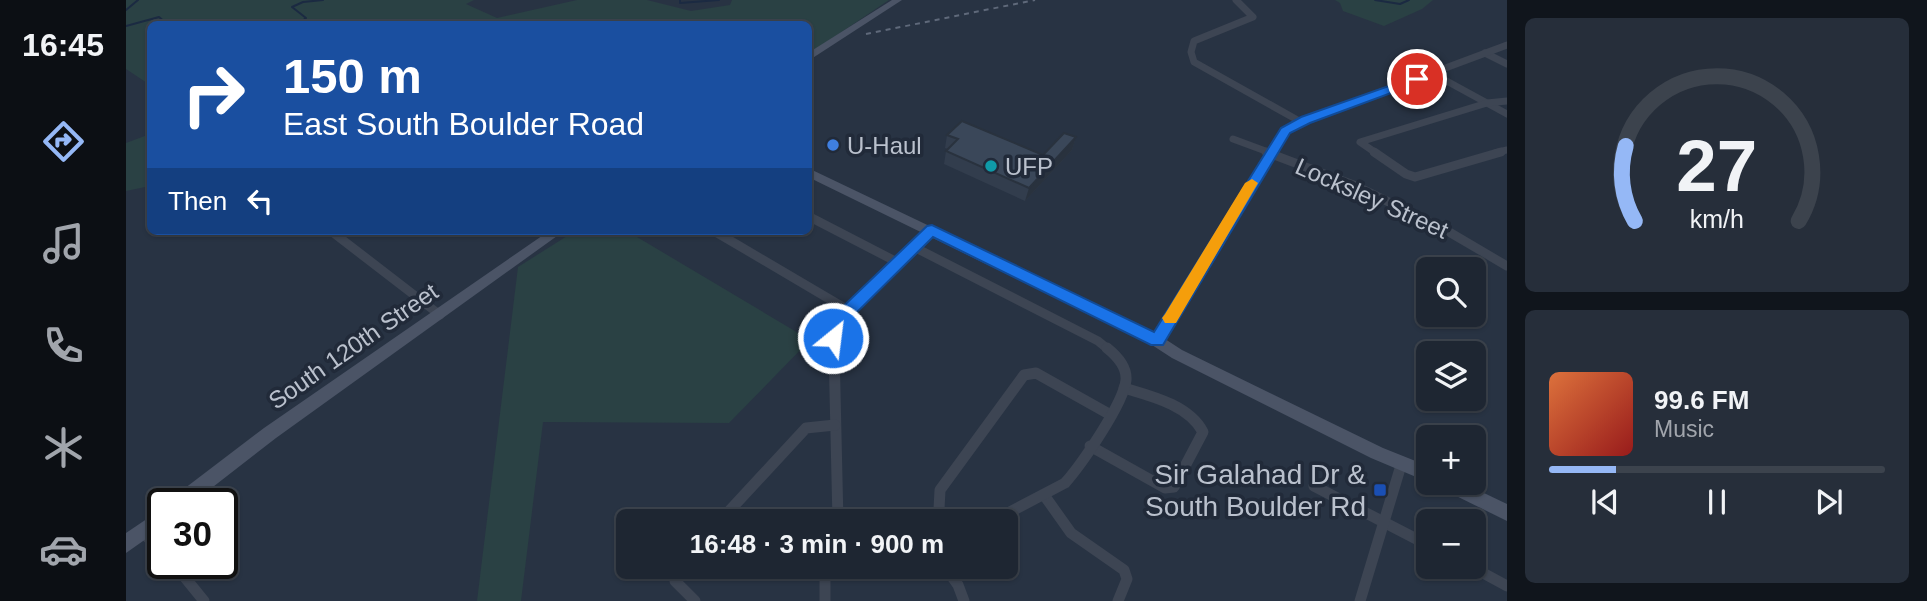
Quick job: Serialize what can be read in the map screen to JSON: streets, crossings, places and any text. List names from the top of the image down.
{
  "streets": {
    "main road": ["South 120th Street"],
    "street": ["Locksley Street"]
  },
  "places": {
    "other": ["U-Haul", "UFP"],
    "transit": ["Sir Galahad Dr & South Boulder Rd"]
  },
  "page": {
    "tabs": "16:45",
    "turn": ["150 m", "East South Boulder Road"],
    "then": "Then",
    "map_buttons": ["+", "−"],
    "song": ["99.6 FM", "Music"],
    "limit": "30",
    "trip": "16:48 · 3 min · 900 m",
    "gauge": ["27", "km/h"]
  }
}
